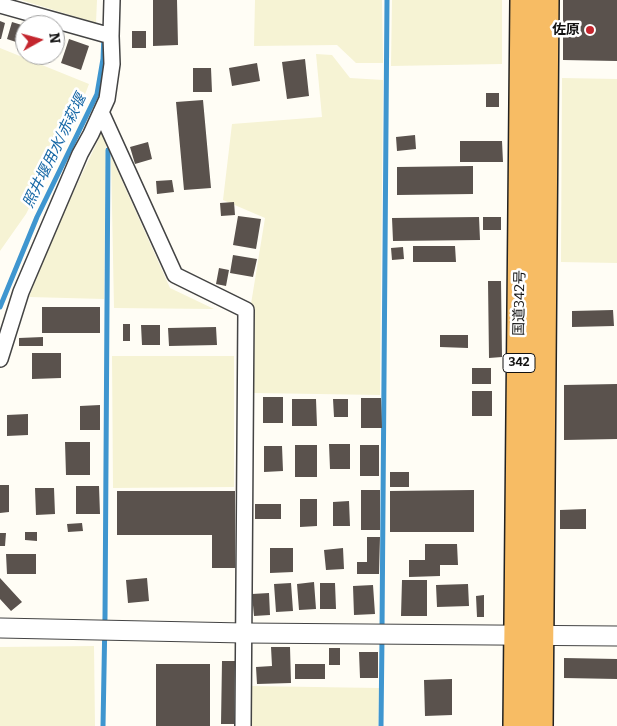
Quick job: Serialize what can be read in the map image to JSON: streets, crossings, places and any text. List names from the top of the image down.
{
  "streets": {
    "highway": ["国道342号", "342"]
  },
  "water": ["照井堰用水/赤萩堰"],
  "places": ["佐原"],
  "north": "right"
}
